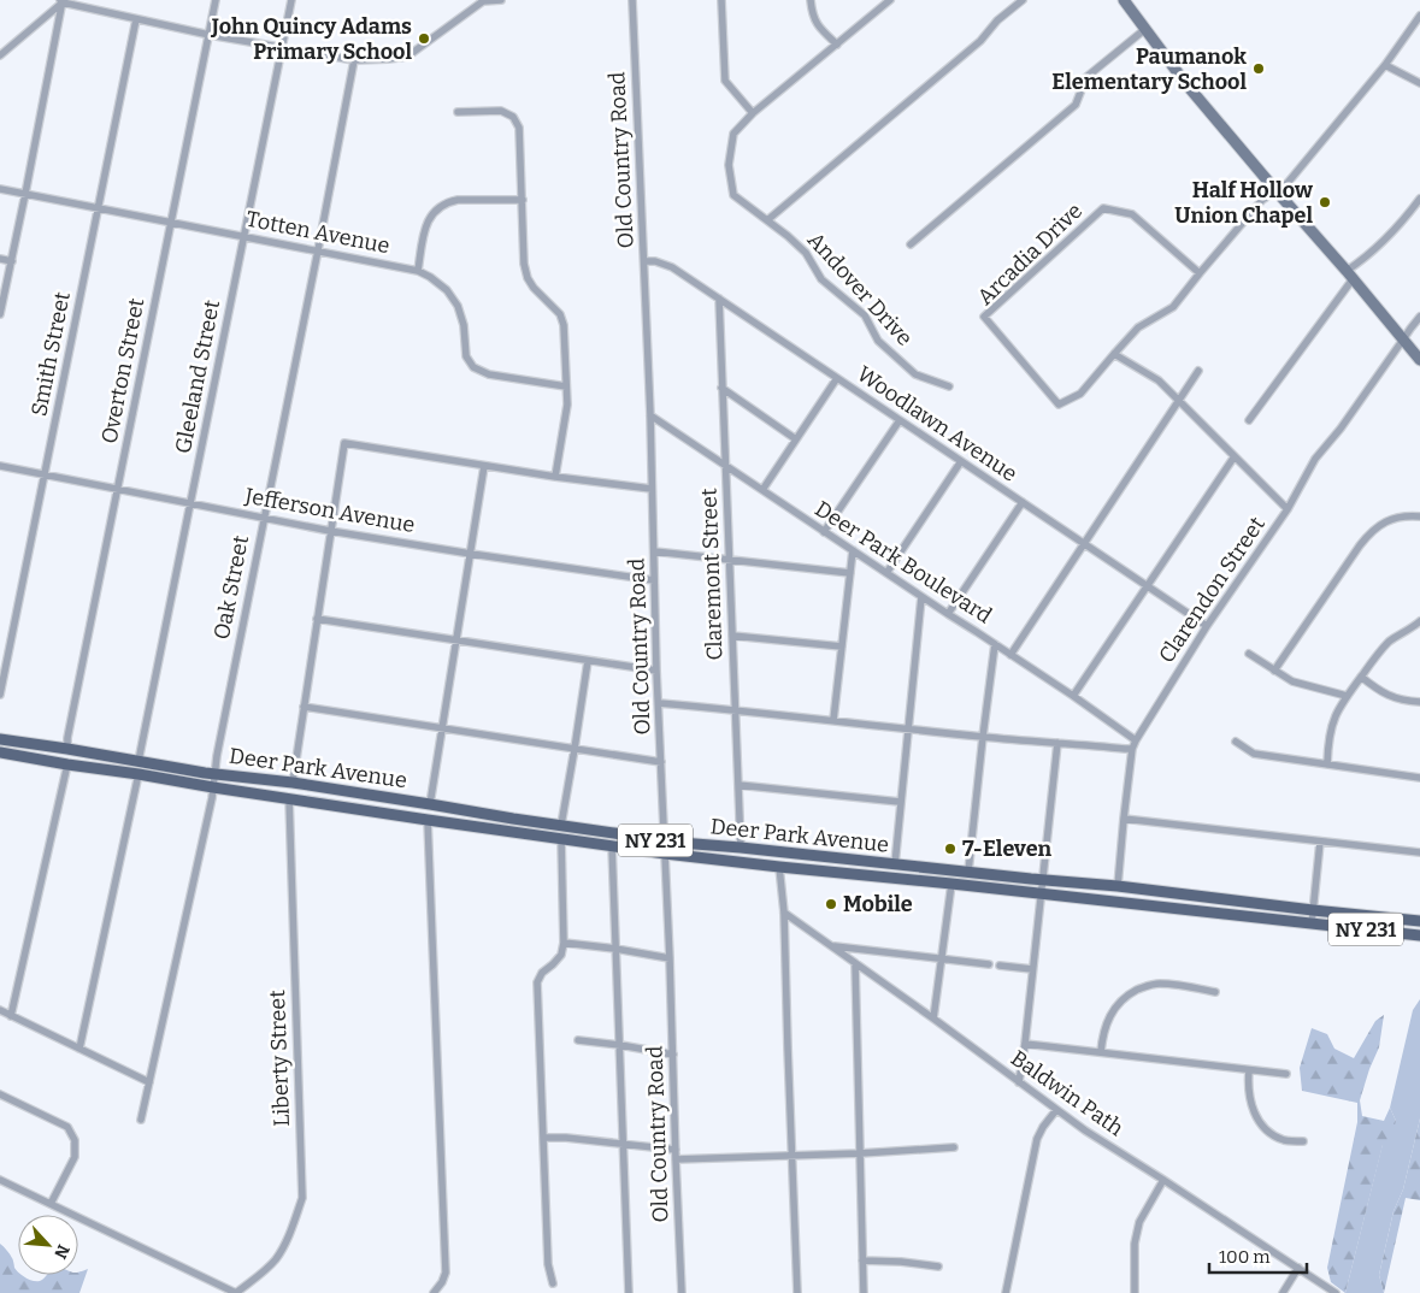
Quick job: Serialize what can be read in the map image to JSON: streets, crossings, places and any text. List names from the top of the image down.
{
  "streets": {
    "main road": ["Deer Park Avenue", "NY 231"],
    "street": [
      "Old Country Road",
      "Totten Avenue",
      "Arcadia Drive",
      "Andover Drive",
      "Smith Street",
      "Overton Street",
      "Gleeland Street",
      "Woodlawn Avenue",
      "Jefferson Avenue",
      "Deer Park Boulevard",
      "Claremont Street",
      "Oak Street",
      "Clarendon Street",
      "Liberty Street",
      "Baldwin Path"
    ]
  },
  "crossings": [
    ["Old Country Road", "Woodlawn Avenue"],
    ["Old Country Road", "Jefferson Avenue"],
    ["Old Country Road", "Deer Park Boulevard"],
    ["Old Country Road", "Deer Park Avenue"],
    ["Totten Avenue", "Smith Street"],
    ["Totten Avenue", "Overton Street"],
    ["Totten Avenue", "Gleeland Street"],
    ["Totten Avenue", "Oak Street"],
    ["Smith Street", "Jefferson Avenue"],
    ["Overton Street", "Jefferson Avenue"],
    ["Overton Street", "Deer Park Avenue"],
    ["Gleeland Street", "Jefferson Avenue"],
    ["Gleeland Street", "Deer Park Avenue"],
    ["Woodlawn Avenue", "Claremont Street"],
    ["Woodlawn Avenue", "Clarendon Street"],
    ["Jefferson Avenue", "Oak Street"],
    ["Deer Park Boulevard", "Claremont Street"],
    ["Deer Park Boulevard", "Clarendon Street"],
    ["Claremont Street", "Deer Park Avenue"],
    ["Oak Street", "Deer Park Avenue"],
    ["Clarendon Street", "Deer Park Avenue"],
    ["Deer Park Avenue", "Liberty Street"]
  ],
  "places": [
    "John Quincy Adams Primary School",
    "Paumanok Elementary School",
    "Half Hollow Union Chapel",
    "7-Eleven",
    "Mobile"
  ],
  "scale_bar": "100 m",
  "north": "bottom right"
}
